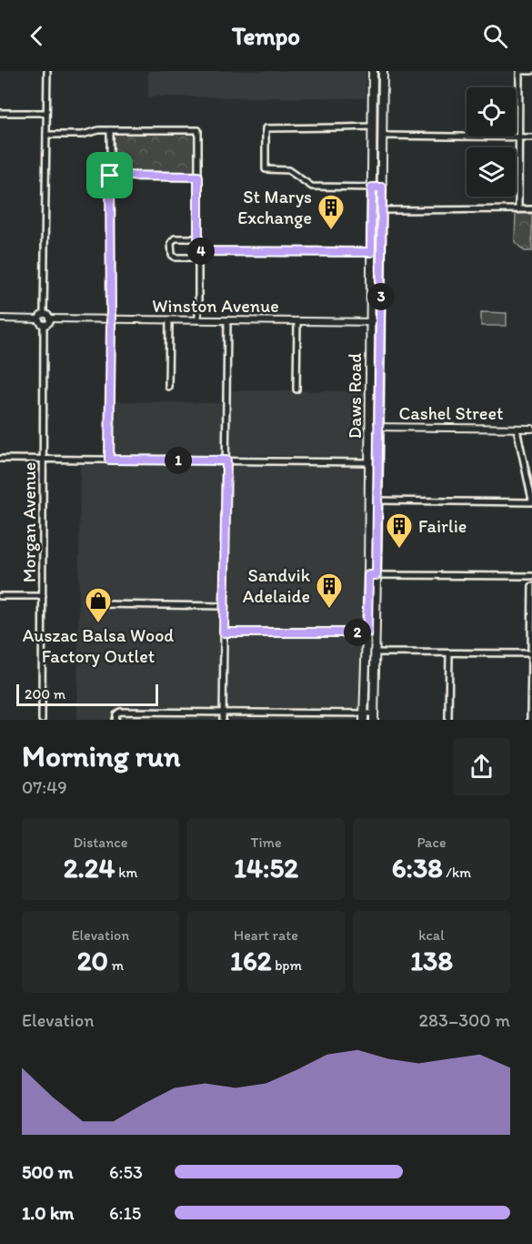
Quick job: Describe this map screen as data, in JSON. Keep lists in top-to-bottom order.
{
  "streets": {
    "main road": ["Daws Road"],
    "street": ["Winston Avenue", "Cashel Street", "Morgan Avenue"]
  },
  "crossings": [
    ["Winston Avenue", "Daws Road"],
    ["Winston Avenue", "Morgan Avenue"],
    ["Daws Road", "Cashel Street"]
  ],
  "places": {
    "building": ["St Marys Exchange", "Fairlie", "Sandvik Adelaide"],
    "shop": ["Auszac Balsa Wood Factory Outlet"]
  },
  "scale_bar": "200 m",
  "page": {
    "header": "Tempo",
    "pins": [
      "4",
      "3",
      "1",
      "2"
    ],
    "scale": "200 m",
    "heading": ["Morning run", "07:49"],
    "stats": [
      ["Distance", "2.24 km"],
      ["Time", "14:52"],
      ["Pace", "6:38 /km"],
      ["Elevation", "20 m"],
      ["Heart rate", "162 bpm"],
      ["kcal", "138"]
    ],
    "chart": ["Elevation", "283–300 m"],
    "list": [
      {
        "name": "500 m",
        "note": "6:53"
      },
      {
        "name": "1.0 km",
        "note": "6:15"
      }
    ]
  }
}
